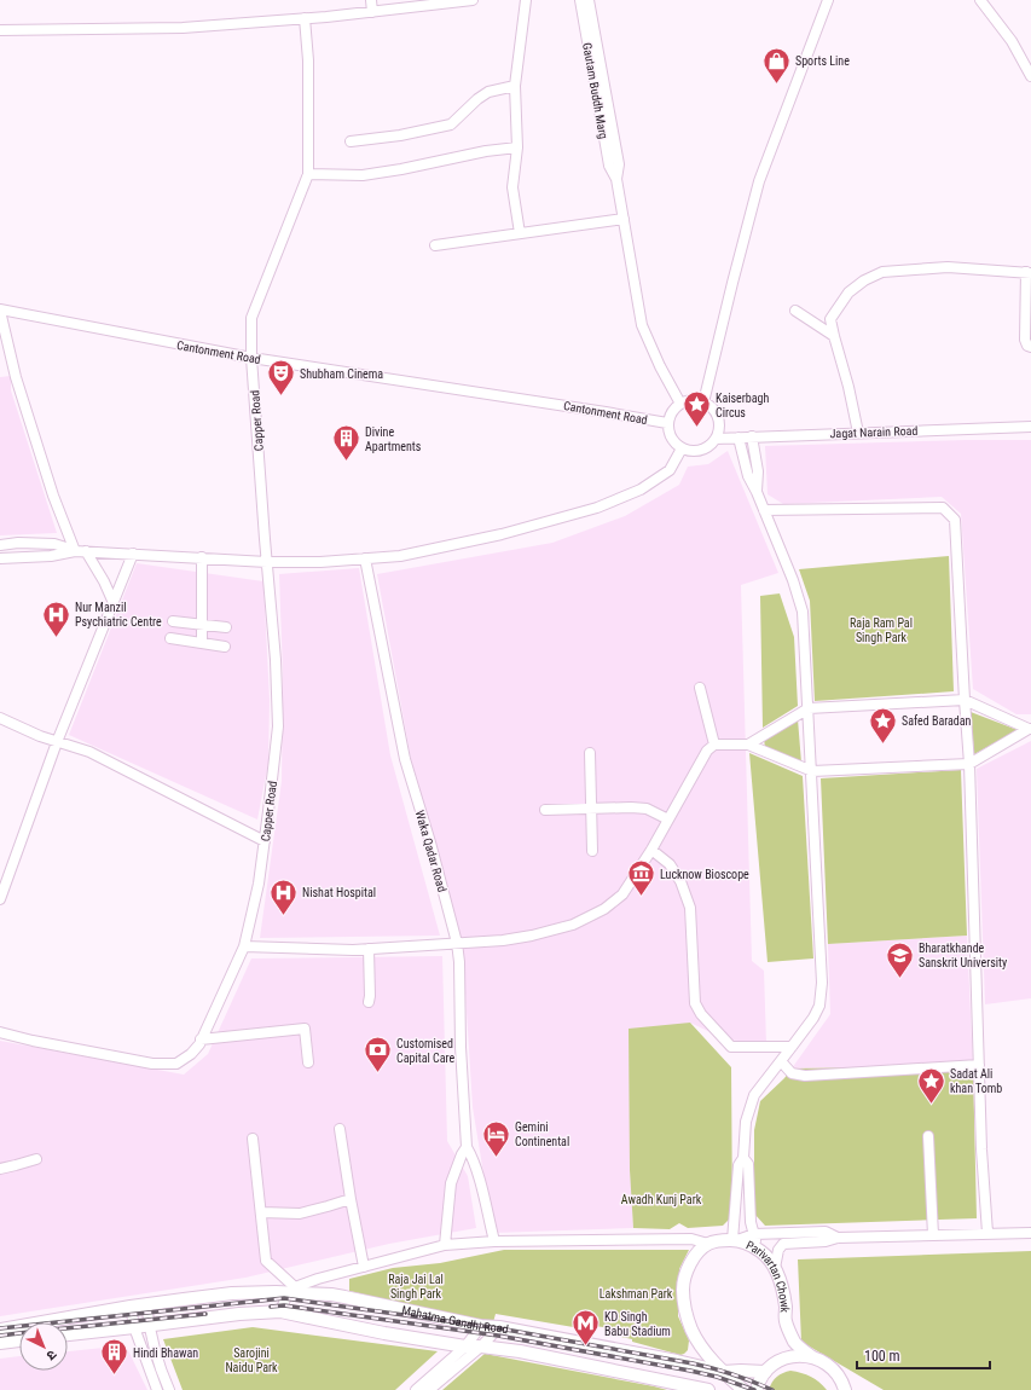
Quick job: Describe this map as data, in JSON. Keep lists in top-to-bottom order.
{
  "streets": {
    "main road": ["Parivartan Chowk", "Mahatma Gandhi Road"],
    "street": [
      "Gautam Buddh Marg",
      "Cantonment Road",
      "Capper Road",
      "Jagat Narain Road",
      "Waka Qadar Road"
    ]
  },
  "crossings": [
    ["Cantonment Road", "Capper Road"],
    ["Cantonment Road", "Jagat Narain Road"]
  ],
  "parks": [
    "Raja Ram Pal Singh Park",
    "Awadh Kunj Park",
    "Raja Jai Lal Singh Park",
    "Lakshman Park",
    "Sarojini Naidu Park"
  ],
  "places": {
    "shop": ["Sports Line"],
    "theatre": ["Shubham Cinema"],
    "place": ["Kaiserbagh Circus", "Safed Baradan", "Sadat Ali khan Tomb"],
    "building": ["Divine Apartments", "Hindi Bhawan"],
    "hospital": ["Nur Manzil Psychiatric Centre", "Nishat Hospital"],
    "museum": ["Lucknow Bioscope"],
    "school or university": ["Bharatkhande Sanskrit University"],
    "bank": ["Customised Capital Care"],
    "hotel": ["Gemini Continental"],
    "metro station": ["KD Singh Babu Stadium"]
  },
  "scale_bar": "100 m",
  "north": "bottom right"
}
